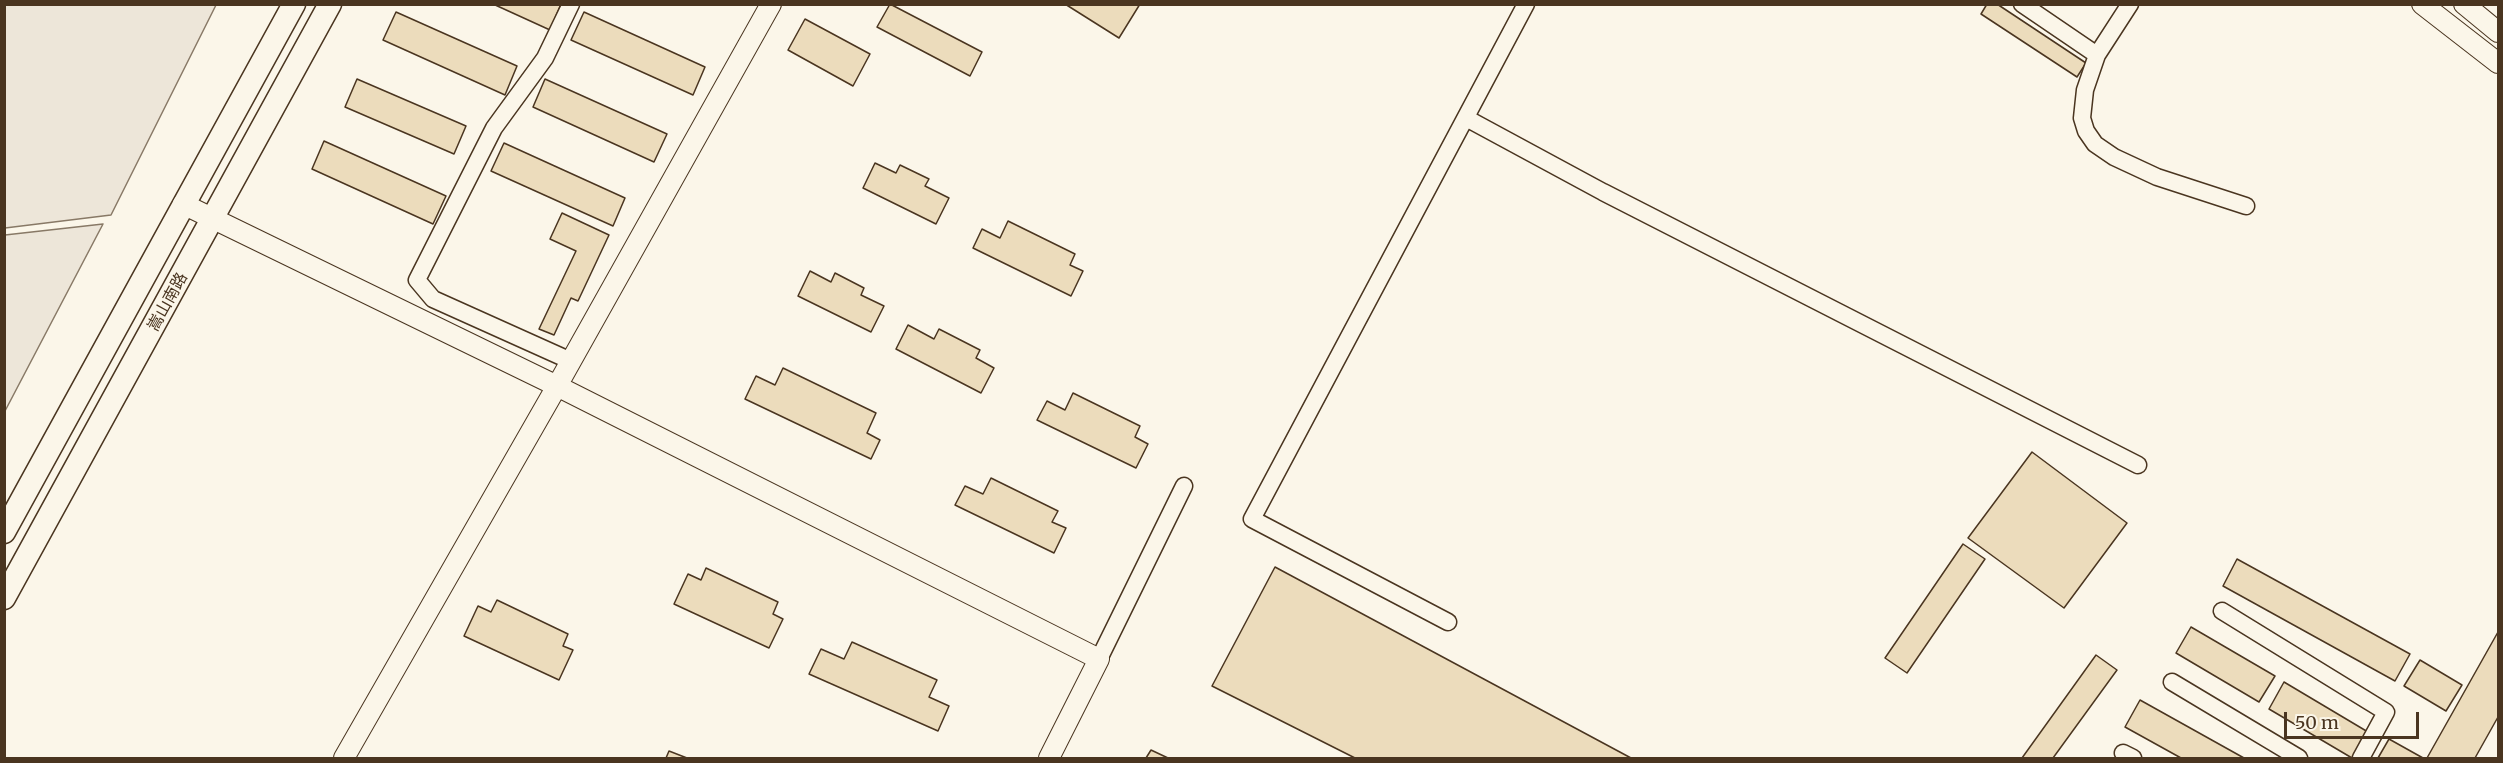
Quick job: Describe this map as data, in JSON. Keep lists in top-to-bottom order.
{
  "streets": {
    "main road": ["嵩山南路"]
  },
  "scale_bar": "50 m"
}
